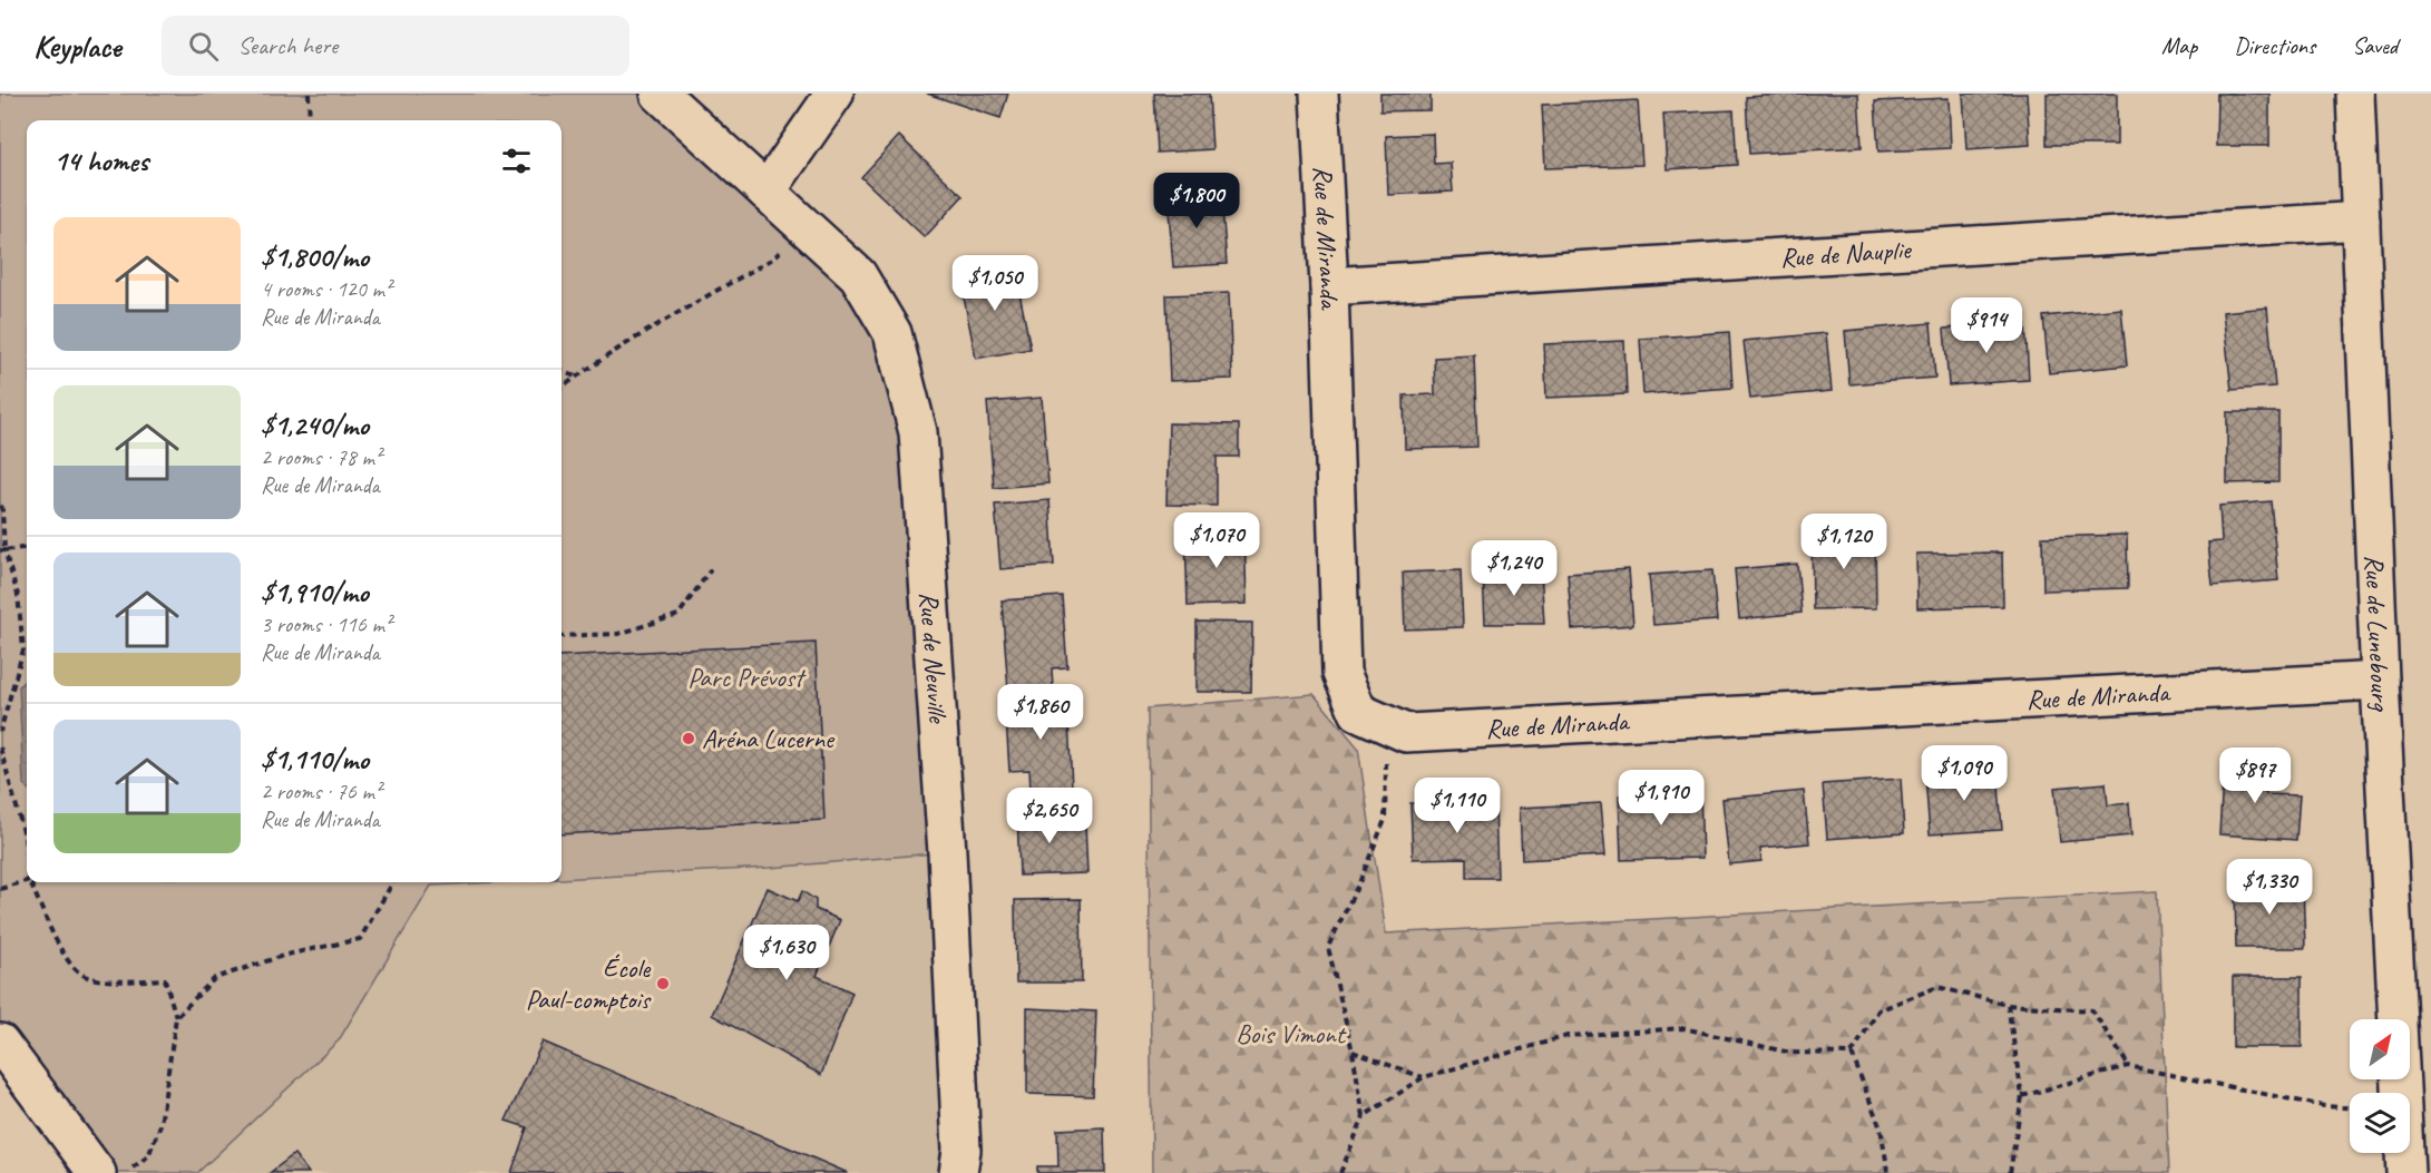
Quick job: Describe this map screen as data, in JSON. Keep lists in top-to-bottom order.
{
  "streets": {
    "street": [
      "Rue de Miranda",
      "Rue de Nauplie",
      "Rue de Lunebourg",
      "Rue de Neuville"
    ]
  },
  "crossings": [
    ["Rue de Miranda", "Rue de Nauplie"],
    ["Rue de Miranda", "Rue de Lunebourg"],
    ["Rue de Nauplie", "Rue de Lunebourg"]
  ],
  "parks": ["Parc Prévost", "Bois Vimont"],
  "places": ["Aréna Lucerne", "École Paul-comptois"],
  "north": "top right",
  "page": {
    "header": "Keyplace",
    "search": "Search here",
    "nav": ["Map", "Directions", "Saved"],
    "heading": "14 homes",
    "price": [
      "$1,800",
      "$1,050",
      "$914",
      "$1,070",
      "$1,120",
      "$1,240",
      "$1,860",
      "$1,090",
      "$897",
      "$1,910",
      "$1,110",
      "$2,650",
      "$1,330",
      "$1,630"
    ],
    "list": [
      {
        "name": "$1,800/mo",
        "note": "4 rooms · 120 m² · Rue de Miranda"
      },
      {
        "name": "$1,240/mo",
        "note": "2 rooms · 78 m² · Rue de Miranda"
      },
      {
        "name": "$1,910/mo",
        "note": "3 rooms · 116 m² · Rue de Miranda"
      },
      {
        "name": "$1,110/mo",
        "note": "2 rooms · 76 m² · Rue de Miranda"
      }
    ]
  }
}
